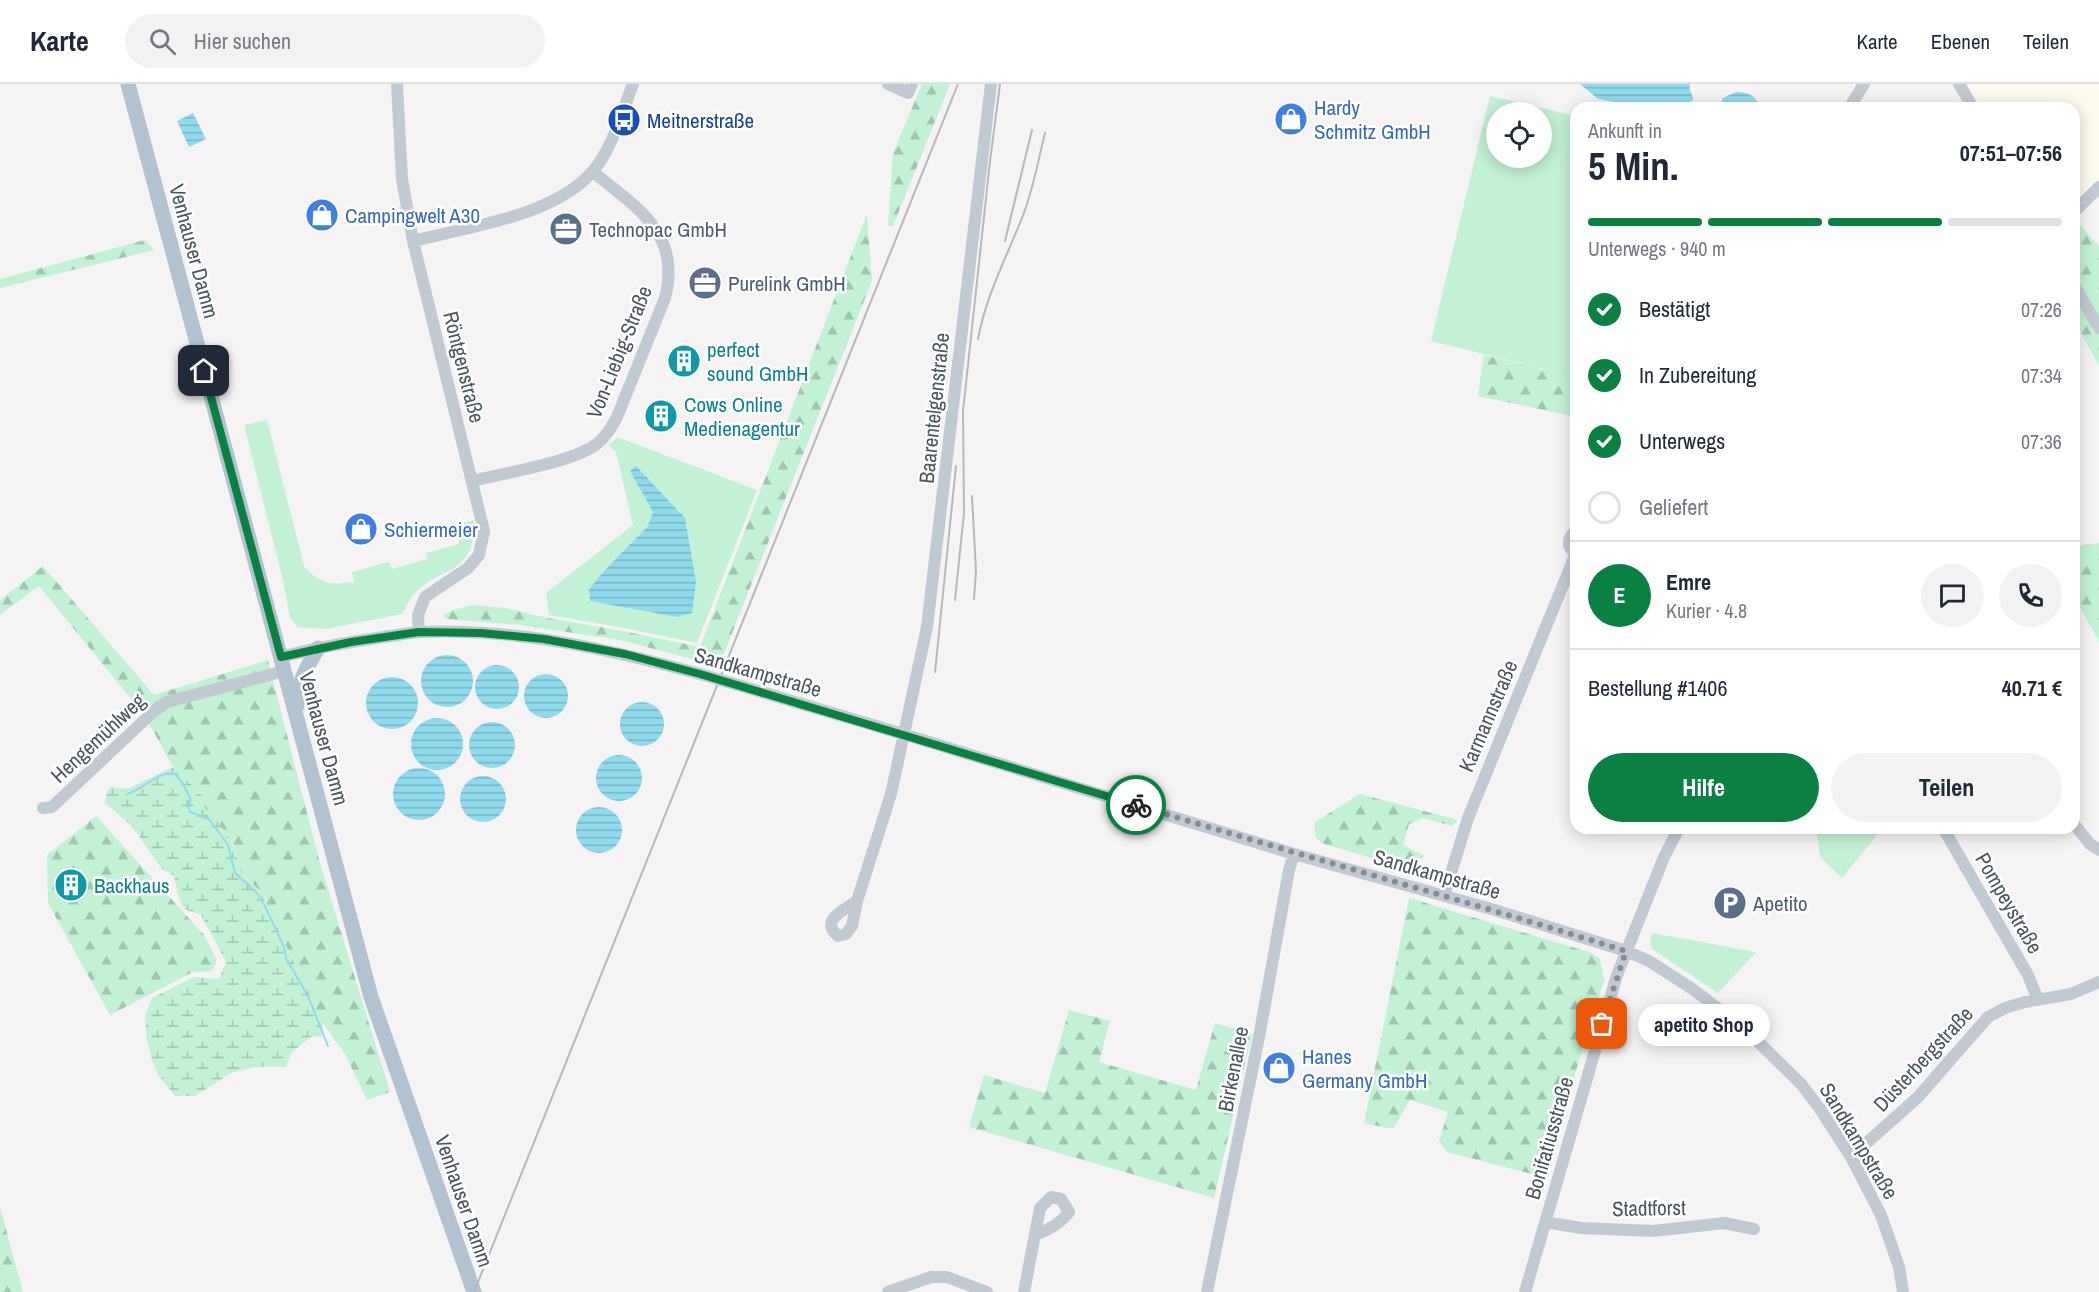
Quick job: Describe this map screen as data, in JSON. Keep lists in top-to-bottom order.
{
  "streets": {
    "main road": ["Venhauser Damm"],
    "street": [
      "Von-Liebig-Straße",
      "Röntgenstraße",
      "Baarentelgenstraße",
      "Sandkampstraße",
      "Karmannstraße",
      "Hengemühlweg",
      "Pompeystraße",
      "Düsterbergstraße",
      "Birkenallee",
      "Bonifatiusstraße",
      "Stadtforst"
    ]
  },
  "crossings": [
    ["Venhauser Damm", "Sandkampstraße"],
    ["Venhauser Damm", "Hengemühlweg"],
    ["Von-Liebig-Straße", "Röntgenstraße"],
    ["Röntgenstraße", "Sandkampstraße"],
    ["Baarentelgenstraße", "Sandkampstraße"],
    ["Sandkampstraße", "Karmannstraße"],
    ["Sandkampstraße", "Hengemühlweg"],
    ["Sandkampstraße", "Düsterbergstraße"],
    ["Sandkampstraße", "Birkenallee"],
    ["Sandkampstraße", "Bonifatiusstraße"],
    ["Pompeystraße", "Düsterbergstraße"],
    ["Bonifatiusstraße", "Stadtforst"]
  ],
  "places": {
    "shop": [
      "Hardy Schmitz GmbH",
      "Campingwelt A30",
      "Schiermeier",
      "Hanes Germany GmbH"
    ],
    "bus stop": ["Meitnerstraße"],
    "office": ["Technopac GmbH", "Purelink GmbH"],
    "building": ["perfect sound GmbH", "Cows Online Medienagentur", "Backhaus"],
    "parking": ["Apetito"],
    "other": ["apetito Shop"]
  },
  "page": {
    "header": "Karte",
    "search": "Hier suchen",
    "nav": ["Karte", "Ebenen", "Teilen"],
    "heading": ["5 Min.", "Ankunft in", "07:51–07:56"],
    "panel": [
      "Emre",
      "Kurier · 4.8",
      "Bestellung #1406",
      "40.71 €"
    ],
    "bar": "Unterwegs · 940 m",
    "list": [
      ["Bestätigt", "07:26"],
      ["In Zubereitung", "07:34"],
      ["Unterwegs", "07:36"],
      "Geliefert"
    ],
    "round": "E",
    "buttons": ["Hilfe", "Teilen"],
    "bubble": "apetito Shop"
  }
}
